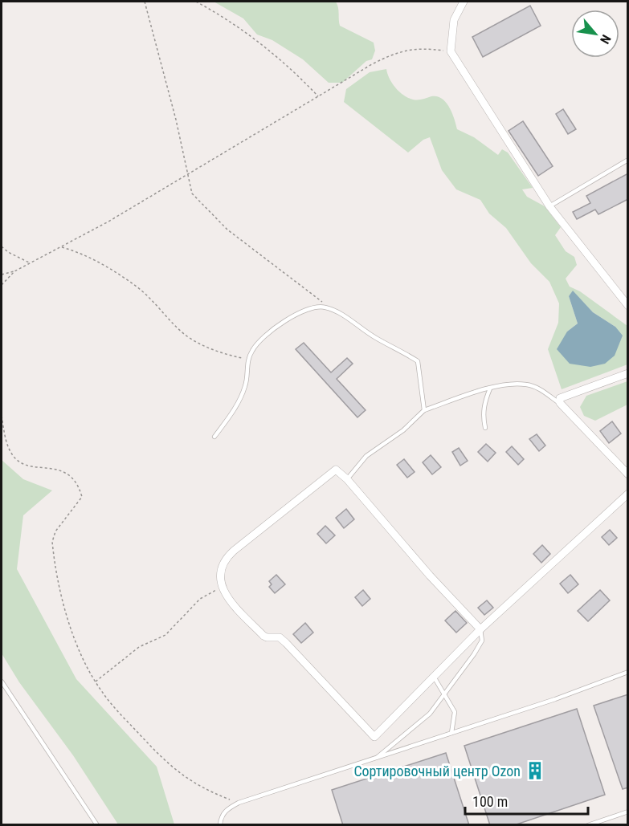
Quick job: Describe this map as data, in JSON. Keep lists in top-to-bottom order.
{
  "places": {
    "building": ["Сортировочный центр Ozon"]
  },
  "scale_bar": "100 m",
  "north": "bottom right"
}
